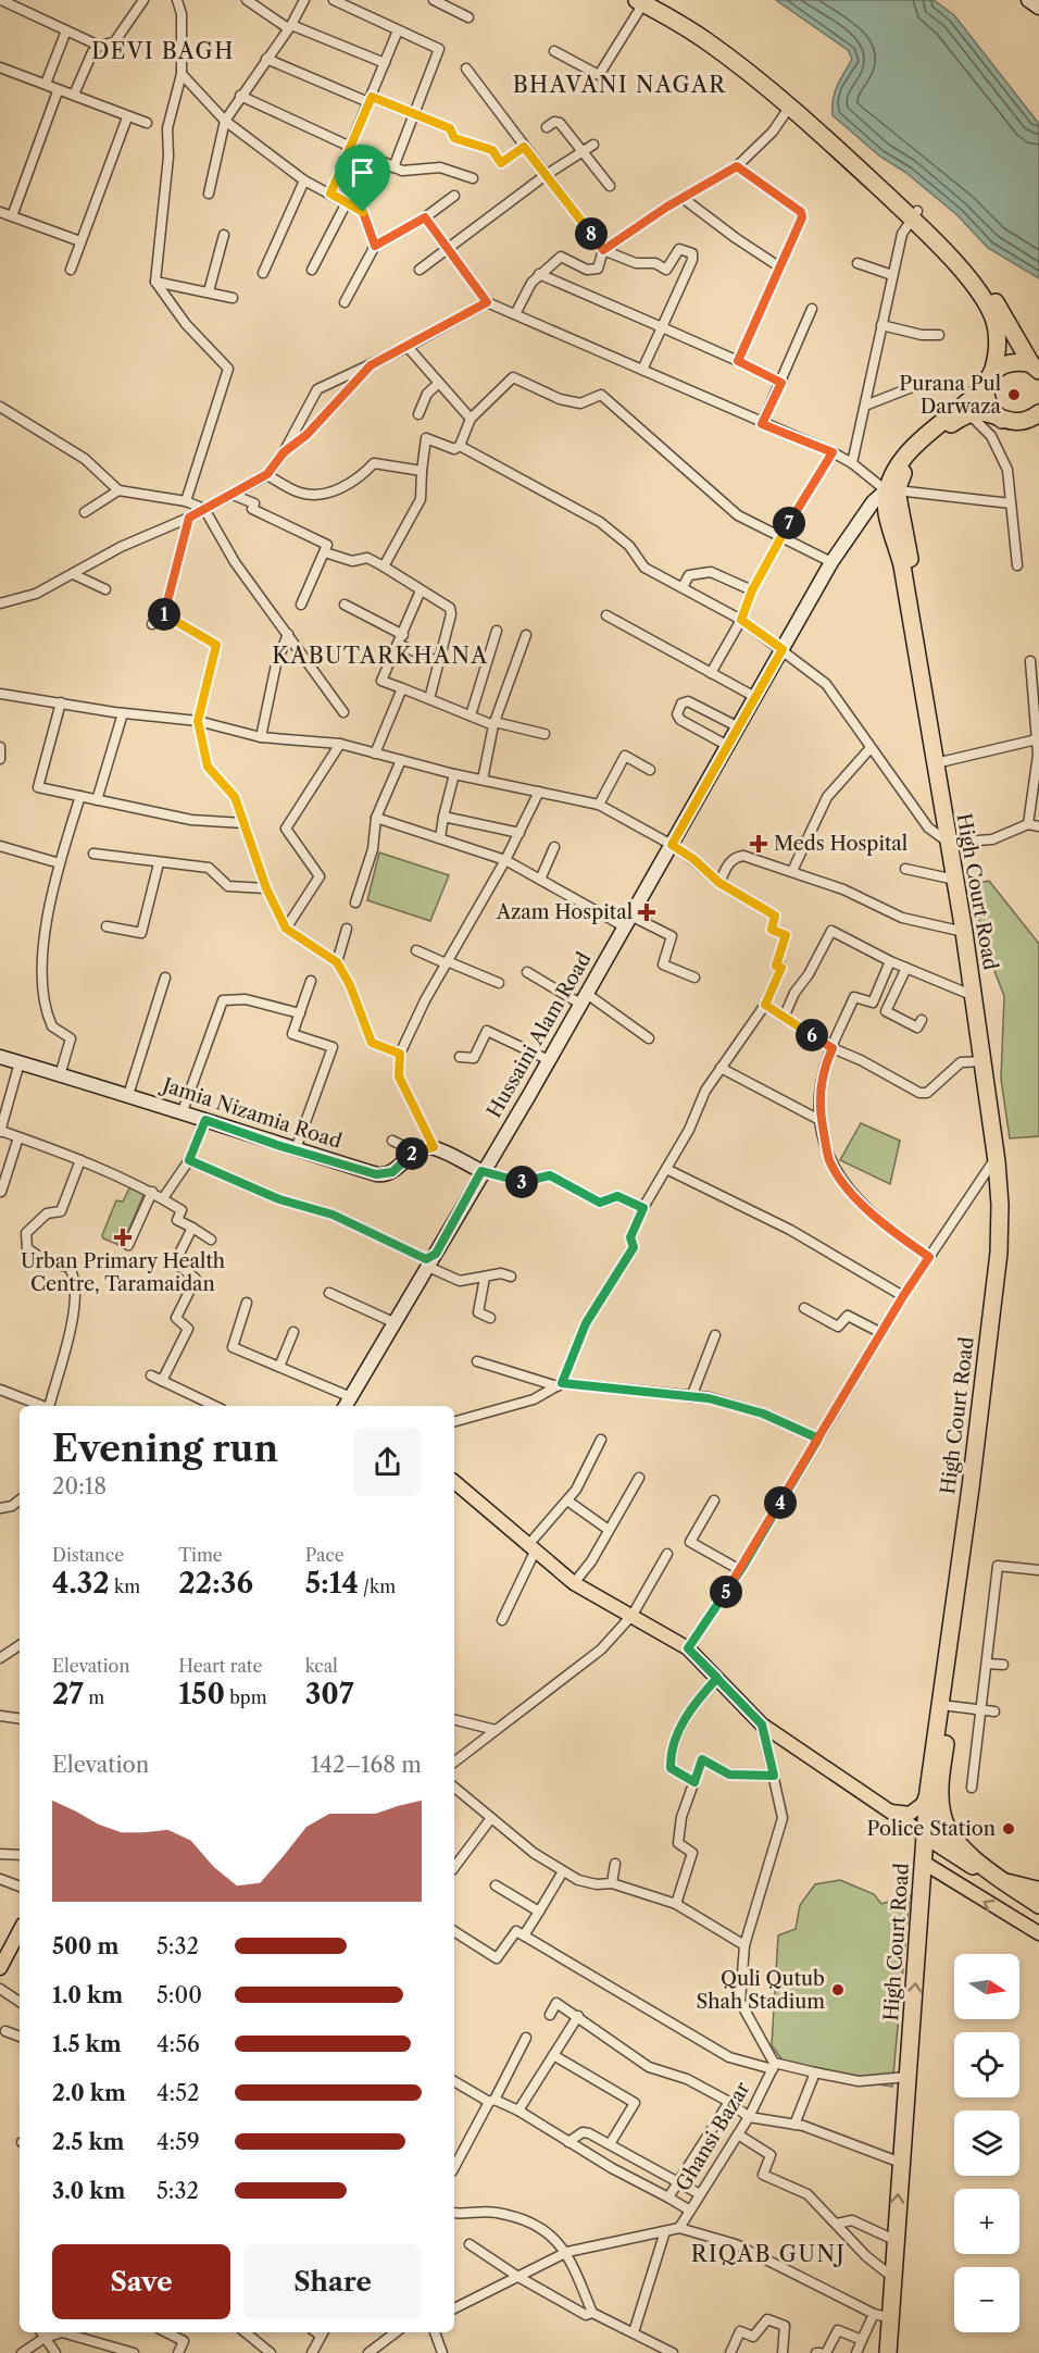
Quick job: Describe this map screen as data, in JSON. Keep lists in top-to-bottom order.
{
  "streets": {
    "highway": ["High Court Road"],
    "main road": ["Hussaini Alam Road", "Jamia Nizamia Road"],
    "street": ["Ghansi Bazar"]
  },
  "crossings": [
    ["High Court Road", "Hussaini Alam Road"]
  ],
  "districts": [
    "DEVI BAGH",
    "BHAVANI NAGAR",
    "KABUTARKHANA",
    "RIQAB GUNJ"
  ],
  "places": {
    "other": ["Purana Pul Darwaza", "Police Station", "Quli Qutub Shah Stadium"],
    "health": ["Meds Hospital", "Azam Hospital", "Urban Primary Health Centre, Taramaidan"]
  },
  "north": "right",
  "page": {
    "pins": [
      "8",
      "7",
      "1",
      "6",
      "2",
      "3",
      "4",
      "5"
    ],
    "heading": ["Evening run", "20:18"],
    "stats": [
      ["Distance", "4.32 km"],
      ["Time", "22:36"],
      ["Pace", "5:14 /km"],
      ["Elevation", "27 m"],
      ["Heart rate", "150 bpm"],
      ["kcal", "307"]
    ],
    "chart": ["Elevation", "142–168 m"],
    "list": [
      {
        "name": "500 m",
        "note": "5:32"
      },
      {
        "name": "1.0 km",
        "note": "5:00"
      },
      {
        "name": "1.5 km",
        "note": "4:56"
      },
      {
        "name": "2.0 km",
        "note": "4:52"
      },
      {
        "name": "2.5 km",
        "note": "4:59"
      },
      {
        "name": "3.0 km",
        "note": "5:32"
      }
    ],
    "map_buttons": ["+", "−"],
    "buttons": ["Save", "Share"]
  }
}
